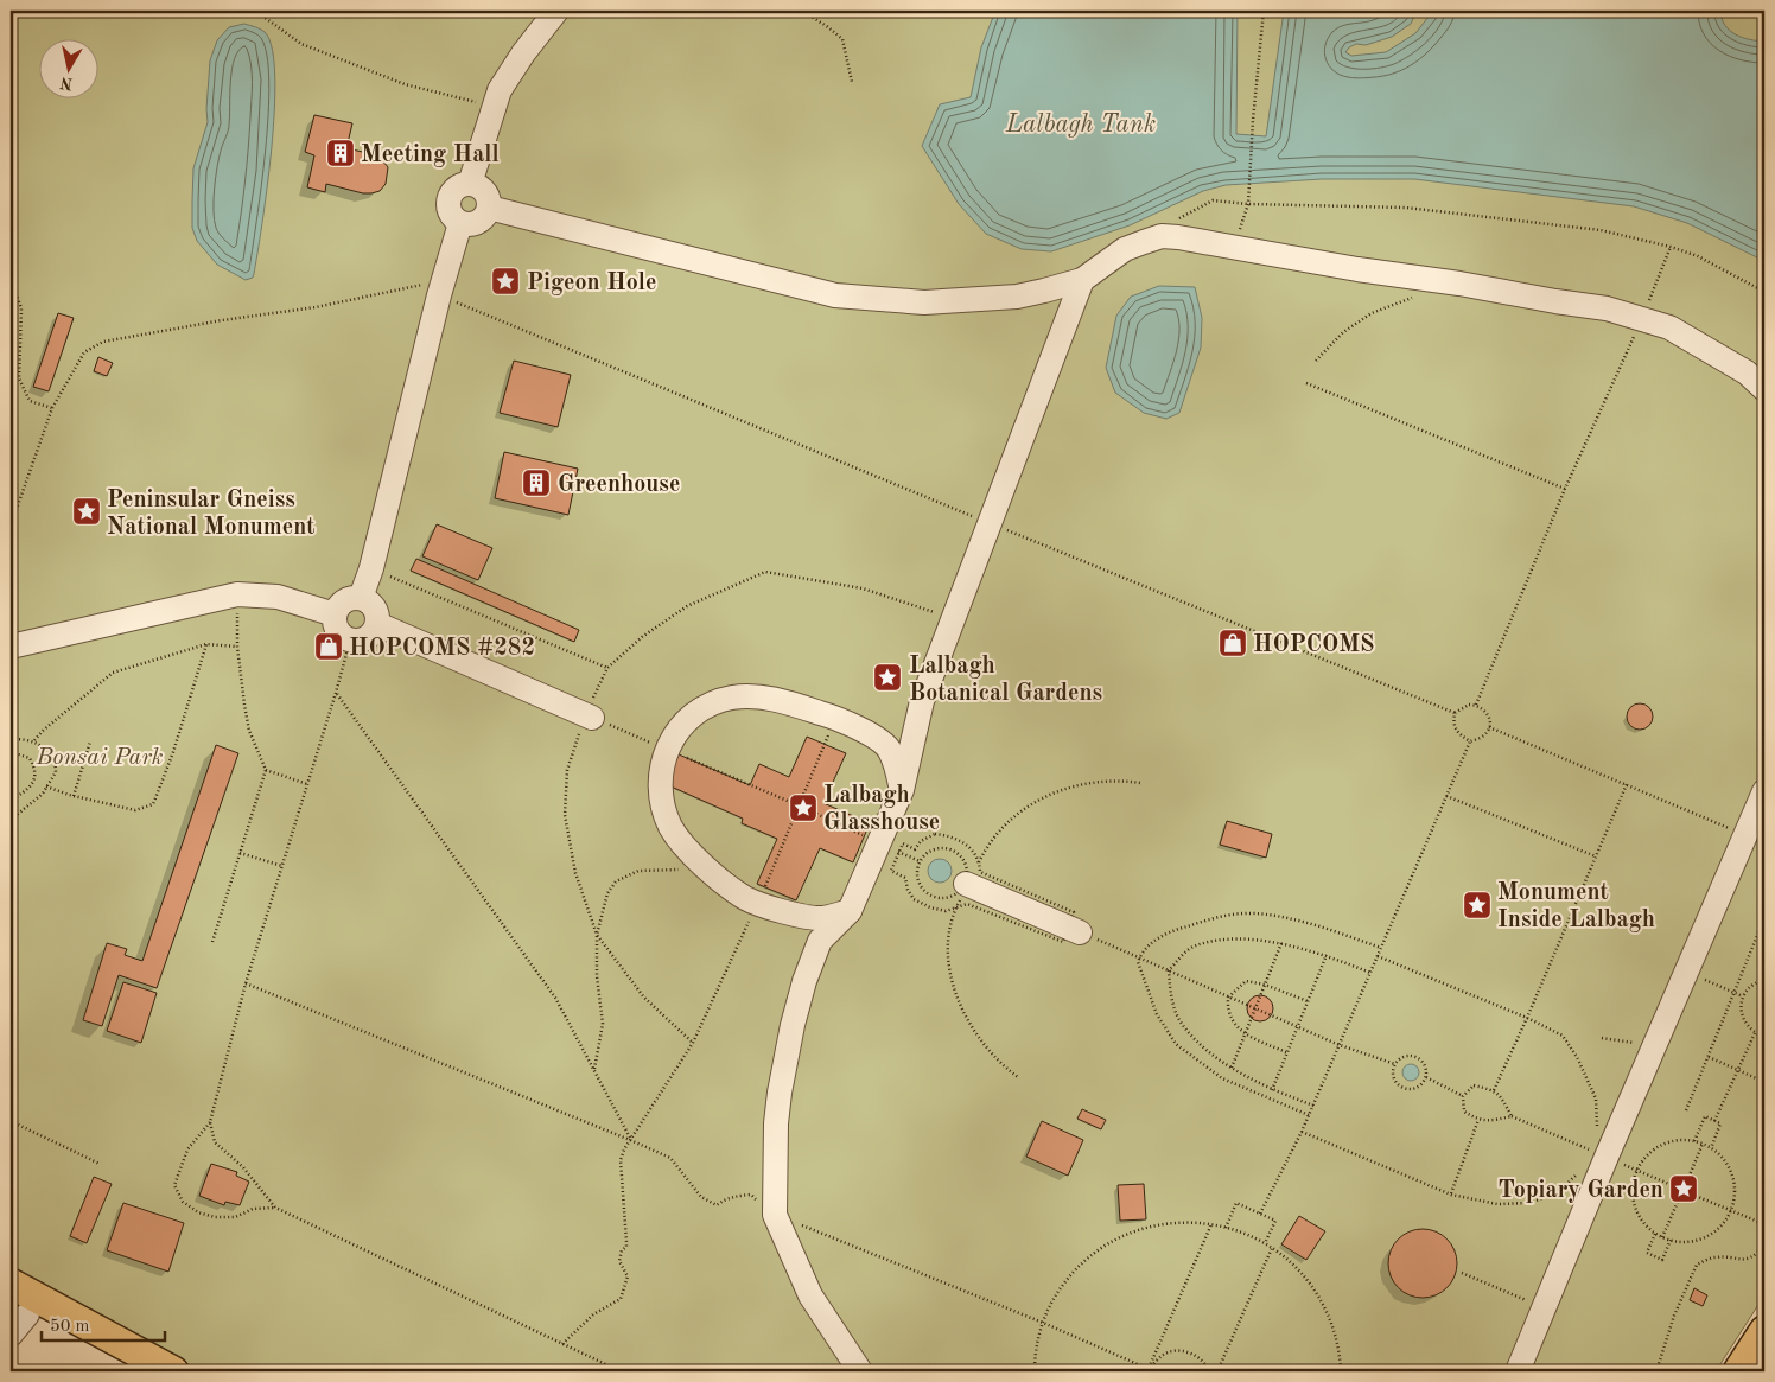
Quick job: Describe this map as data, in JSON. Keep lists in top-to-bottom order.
{
  "water": ["Lalbagh Tank"],
  "parks": ["Bonsai Park"],
  "places": {
    "building": ["Meeting Hall", "Greenhouse"],
    "place": [
      "Pigeon Hole",
      "Peninsular Gneiss National Monument",
      "Lalbagh Botanical Gardens",
      "Lalbagh Glasshouse",
      "Monument Inside Lalbagh",
      "Topiary Garden"
    ],
    "shop": ["HOPCOMS", "HOPCOMS #282"]
  },
  "scale_bar": "50 m",
  "north": "bottom"
}
